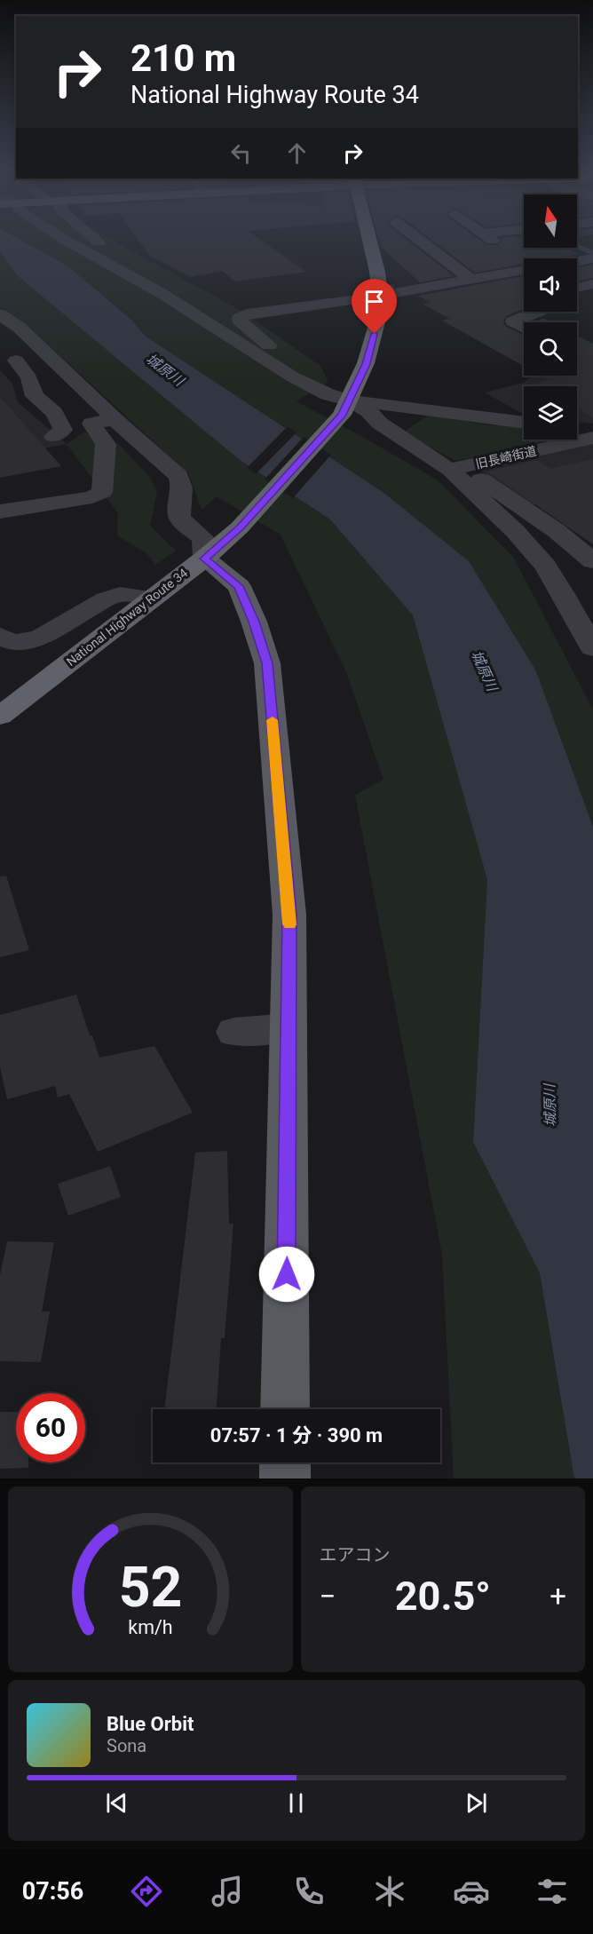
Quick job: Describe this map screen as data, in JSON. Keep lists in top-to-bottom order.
{
  "streets": {
    "highway": ["National Highway Route 34"],
    "street": ["旧長崎街道"]
  },
  "water": ["城原川"],
  "north": "top",
  "page": {
    "turn": ["210 m", "National Highway Route 34"],
    "limit": "60",
    "trip": "07:57 · 1 分 · 390 m",
    "tile": "エアコン",
    "heat": ["−", "20.5°", "+"],
    "song": ["Blue Orbit", "Sona"],
    "tabs": "07:56",
    "gauge": ["52", "km/h"]
  }
}
